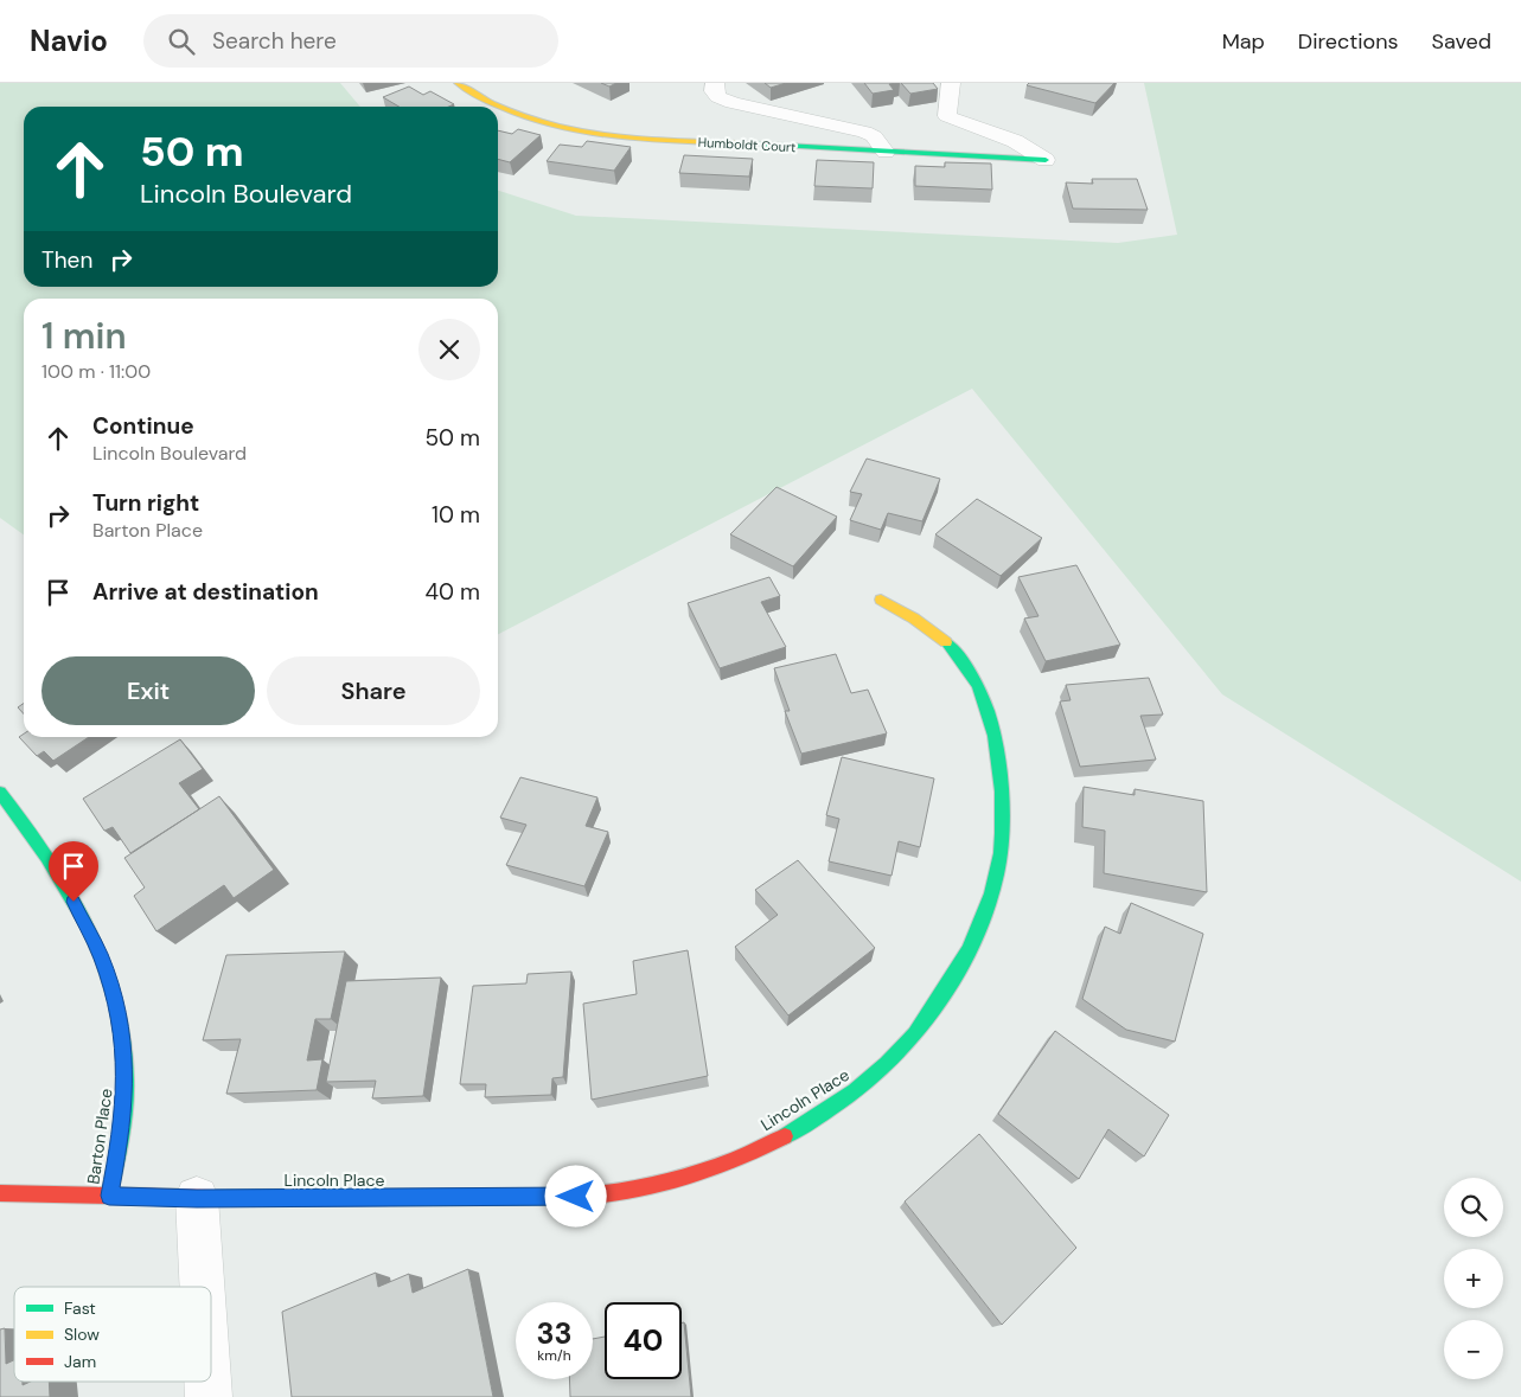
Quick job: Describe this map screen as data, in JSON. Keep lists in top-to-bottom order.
{
  "streets": {
    "street": ["Humboldt Court", "Lincoln Place", "Barton Place"]
  },
  "crossings": [
    ["Lincoln Place", "Barton Place"]
  ],
  "legend": ["Fast", "Slow", "Jam"],
  "page": {
    "header": "Navio",
    "search": "Search here",
    "nav": ["Map", "Directions", "Saved"],
    "turn": ["50 m", "Lincoln Boulevard"],
    "then": "Then",
    "heading": ["1 min", "100 m · 11:00"],
    "list": [
      {
        "name": "Continue",
        "note": "Lincoln Boulevard",
        "value": "50 m"
      },
      {
        "name": "Turn right",
        "note": "Barton Place",
        "value": "10 m"
      },
      {
        "name": "Arrive at destination",
        "value": "40 m"
      }
    ],
    "buttons": ["Exit", "Share"],
    "map_buttons": ["+", "−"],
    "speed": "33 km/h",
    "limit": "40"
  }
}
